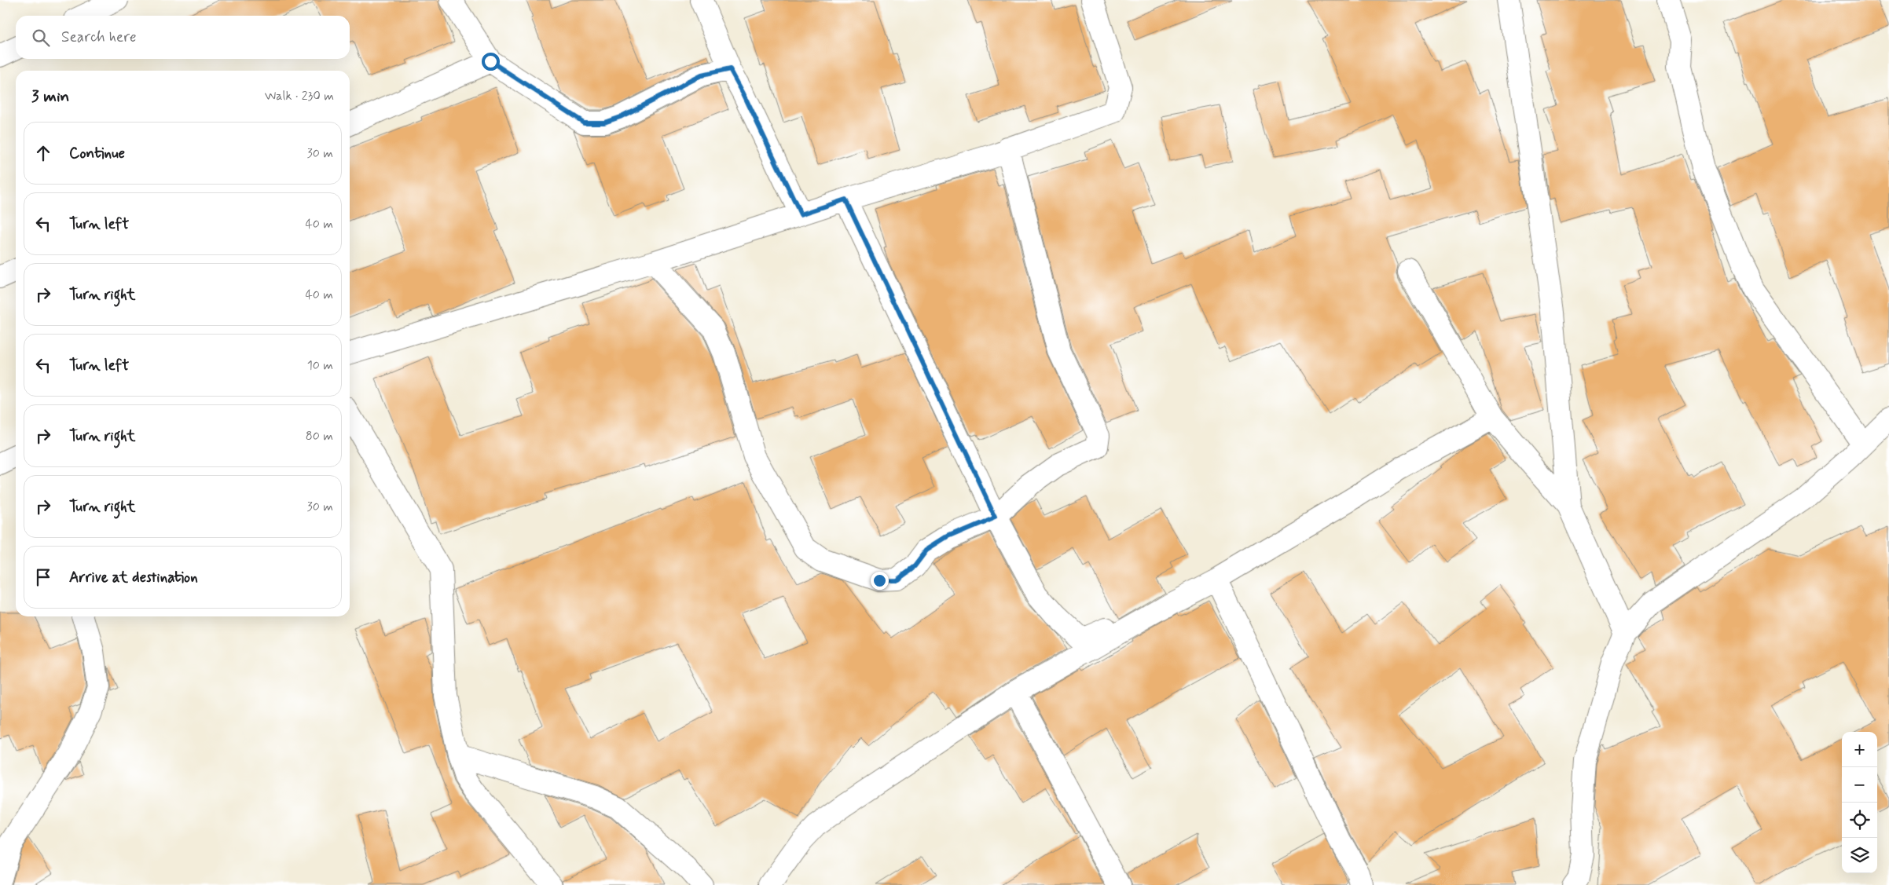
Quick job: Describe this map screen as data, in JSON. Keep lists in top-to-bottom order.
{
  "page": {
    "search": "Search here",
    "heading": ["3 min", "Walk · 230 m"],
    "list": [
      ["Continue", "30 m"],
      ["Turn left", "40 m"],
      ["Turn right", "40 m"],
      ["Turn left", "10 m"],
      ["Turn right", "80 m"],
      ["Turn right", "30 m"],
      "Arrive at destination"
    ],
    "map_buttons": ["+", "−"]
  }
}
